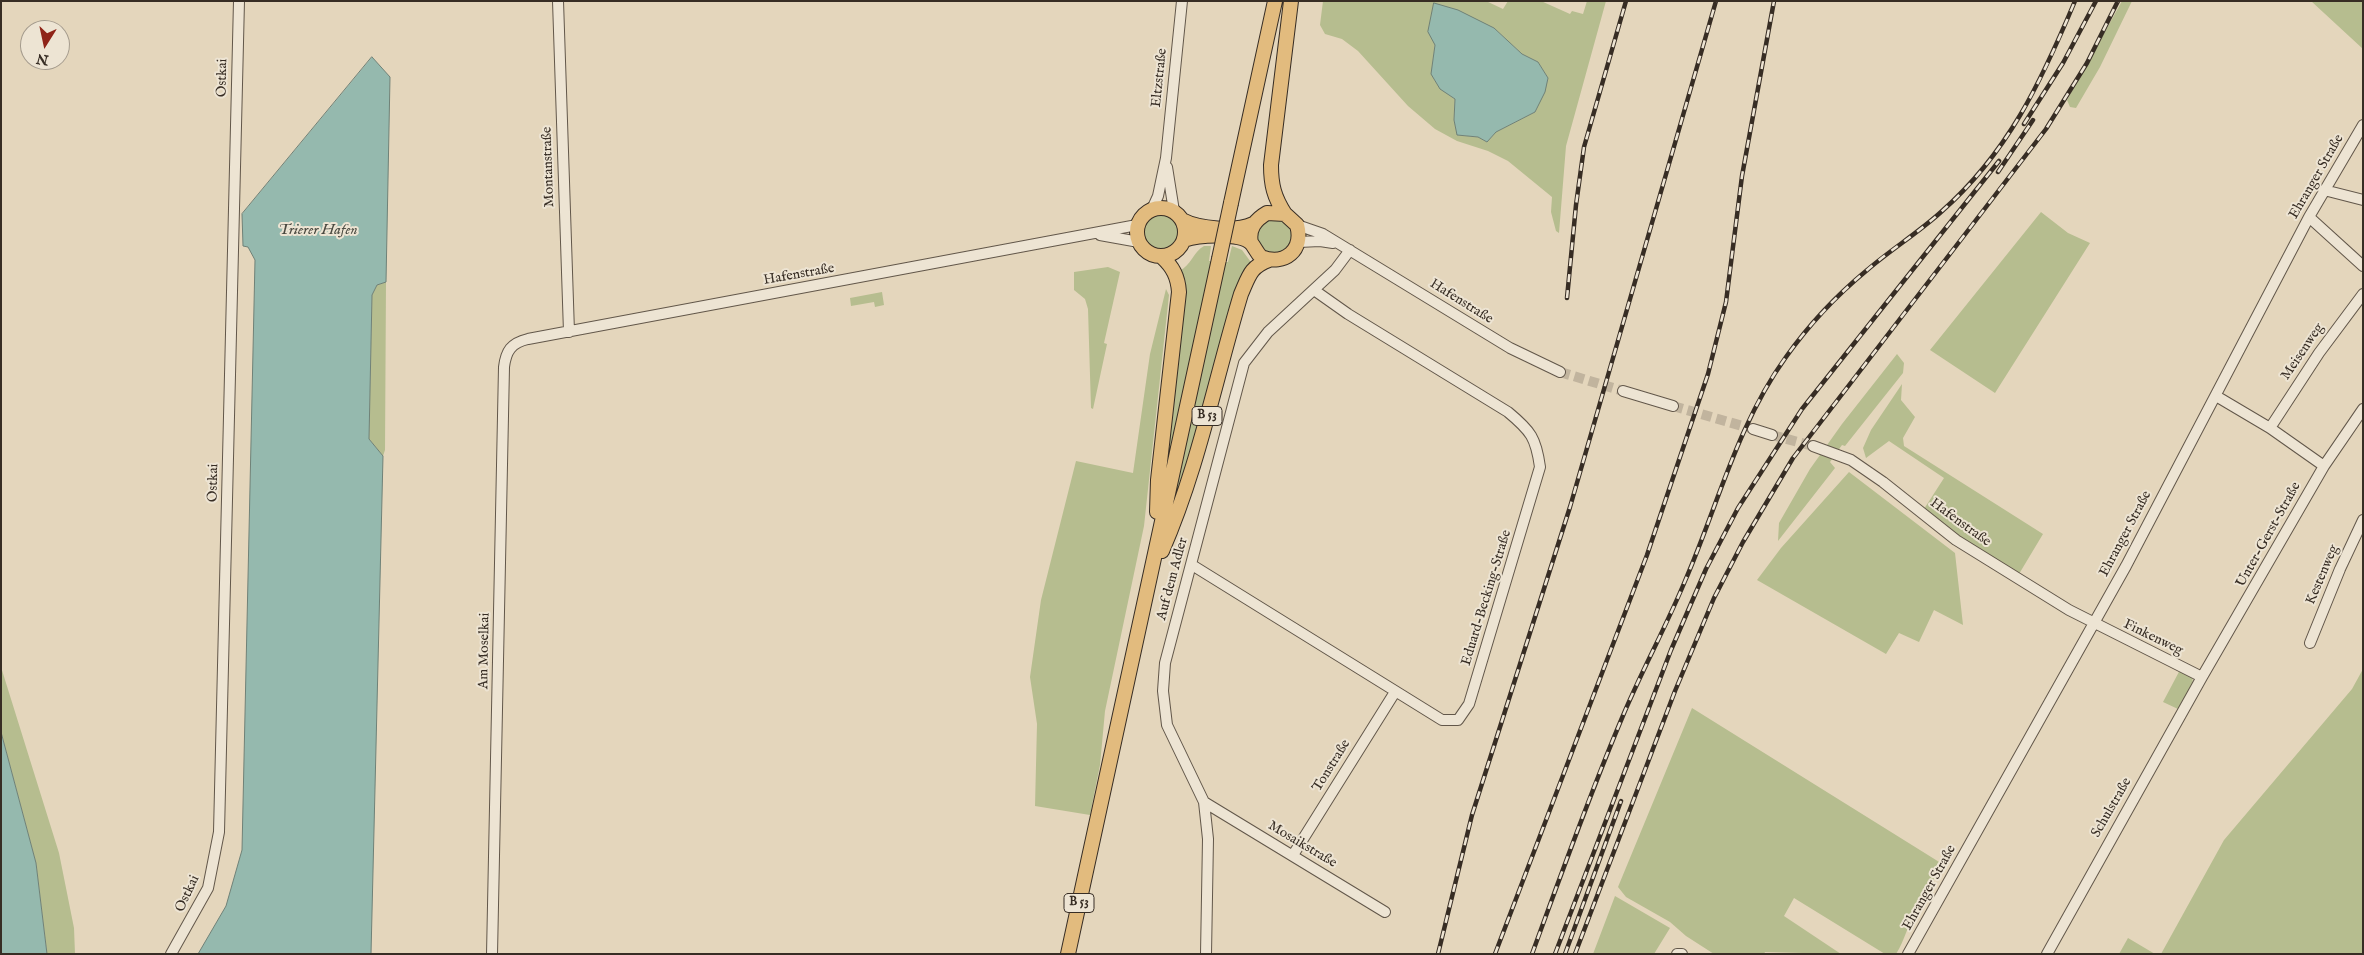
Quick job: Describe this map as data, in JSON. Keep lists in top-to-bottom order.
{
  "streets": {
    "main road": ["B 53"],
    "street": [
      "Ostkai",
      "Eltzstraße",
      "Montanstraße",
      "Ehranger Straße",
      "Hafenstraße",
      "Meisenweg",
      "Unter-Gerst-Straße",
      "Kestenweg",
      "Auf dem Adler",
      "Eduard-Becking-Straße",
      "Finkenweg",
      "Am Moselkai",
      "Tonstraße",
      "Schulstraße",
      "Mosaikstraße"
    ]
  },
  "crossings": [
    ["Eltzstraße", "Hafenstraße"],
    ["Eltzstraße", "B 53"],
    ["Montanstraße", "Hafenstraße"],
    ["Ehranger Straße", "Hafenstraße"],
    ["Ehranger Straße", "Finkenweg"],
    ["Hafenstraße", "B 53"],
    ["Hafenstraße", "Auf dem Adler"],
    ["Hafenstraße", "Finkenweg"],
    ["Hafenstraße", "Am Moselkai"],
    ["Unter-Gerst-Straße", "Finkenweg"],
    ["Unter-Gerst-Straße", "Schulstraße"],
    ["Auf dem Adler", "Eduard-Becking-Straße"],
    ["Auf dem Adler", "Mosaikstraße"],
    ["Eduard-Becking-Straße", "Tonstraße"],
    ["Finkenweg", "Schulstraße"],
    ["Tonstraße", "Mosaikstraße"]
  ],
  "water": ["Trierer Hafen"],
  "north": "bottom"
}
